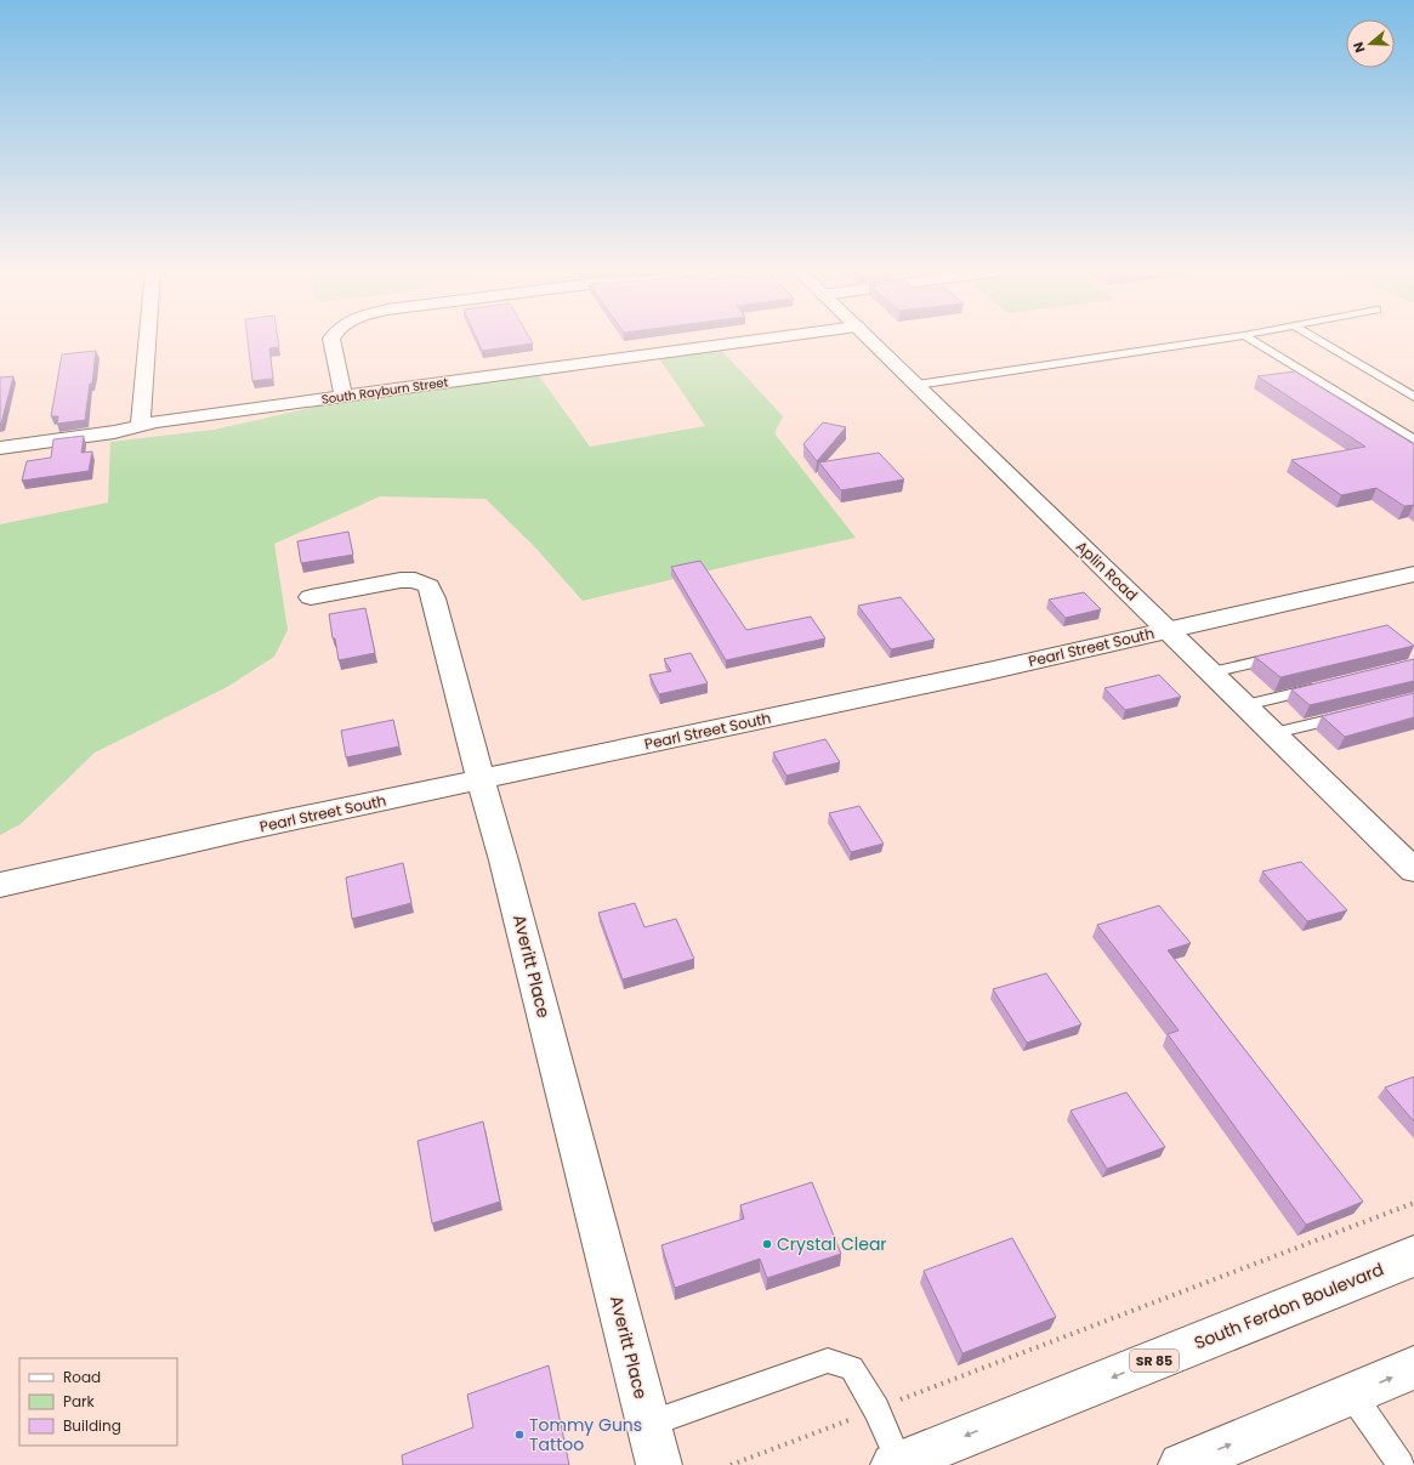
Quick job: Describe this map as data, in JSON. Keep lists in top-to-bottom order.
{
  "streets": {
    "street": [
      "South Rayburn Street",
      "Aplin Road",
      "Pearl Street South",
      "Averitt Place",
      "South Ferdon Boulevard",
      "SR 85"
    ]
  },
  "crossings": [
    ["Aplin Road", "Pearl Street South"],
    ["Pearl Street South", "Averitt Place"]
  ],
  "places": ["Crystal Clear", "Tommy Guns Tattoo"],
  "legend": ["Road", "Park", "Building"],
  "north": "left"
}
